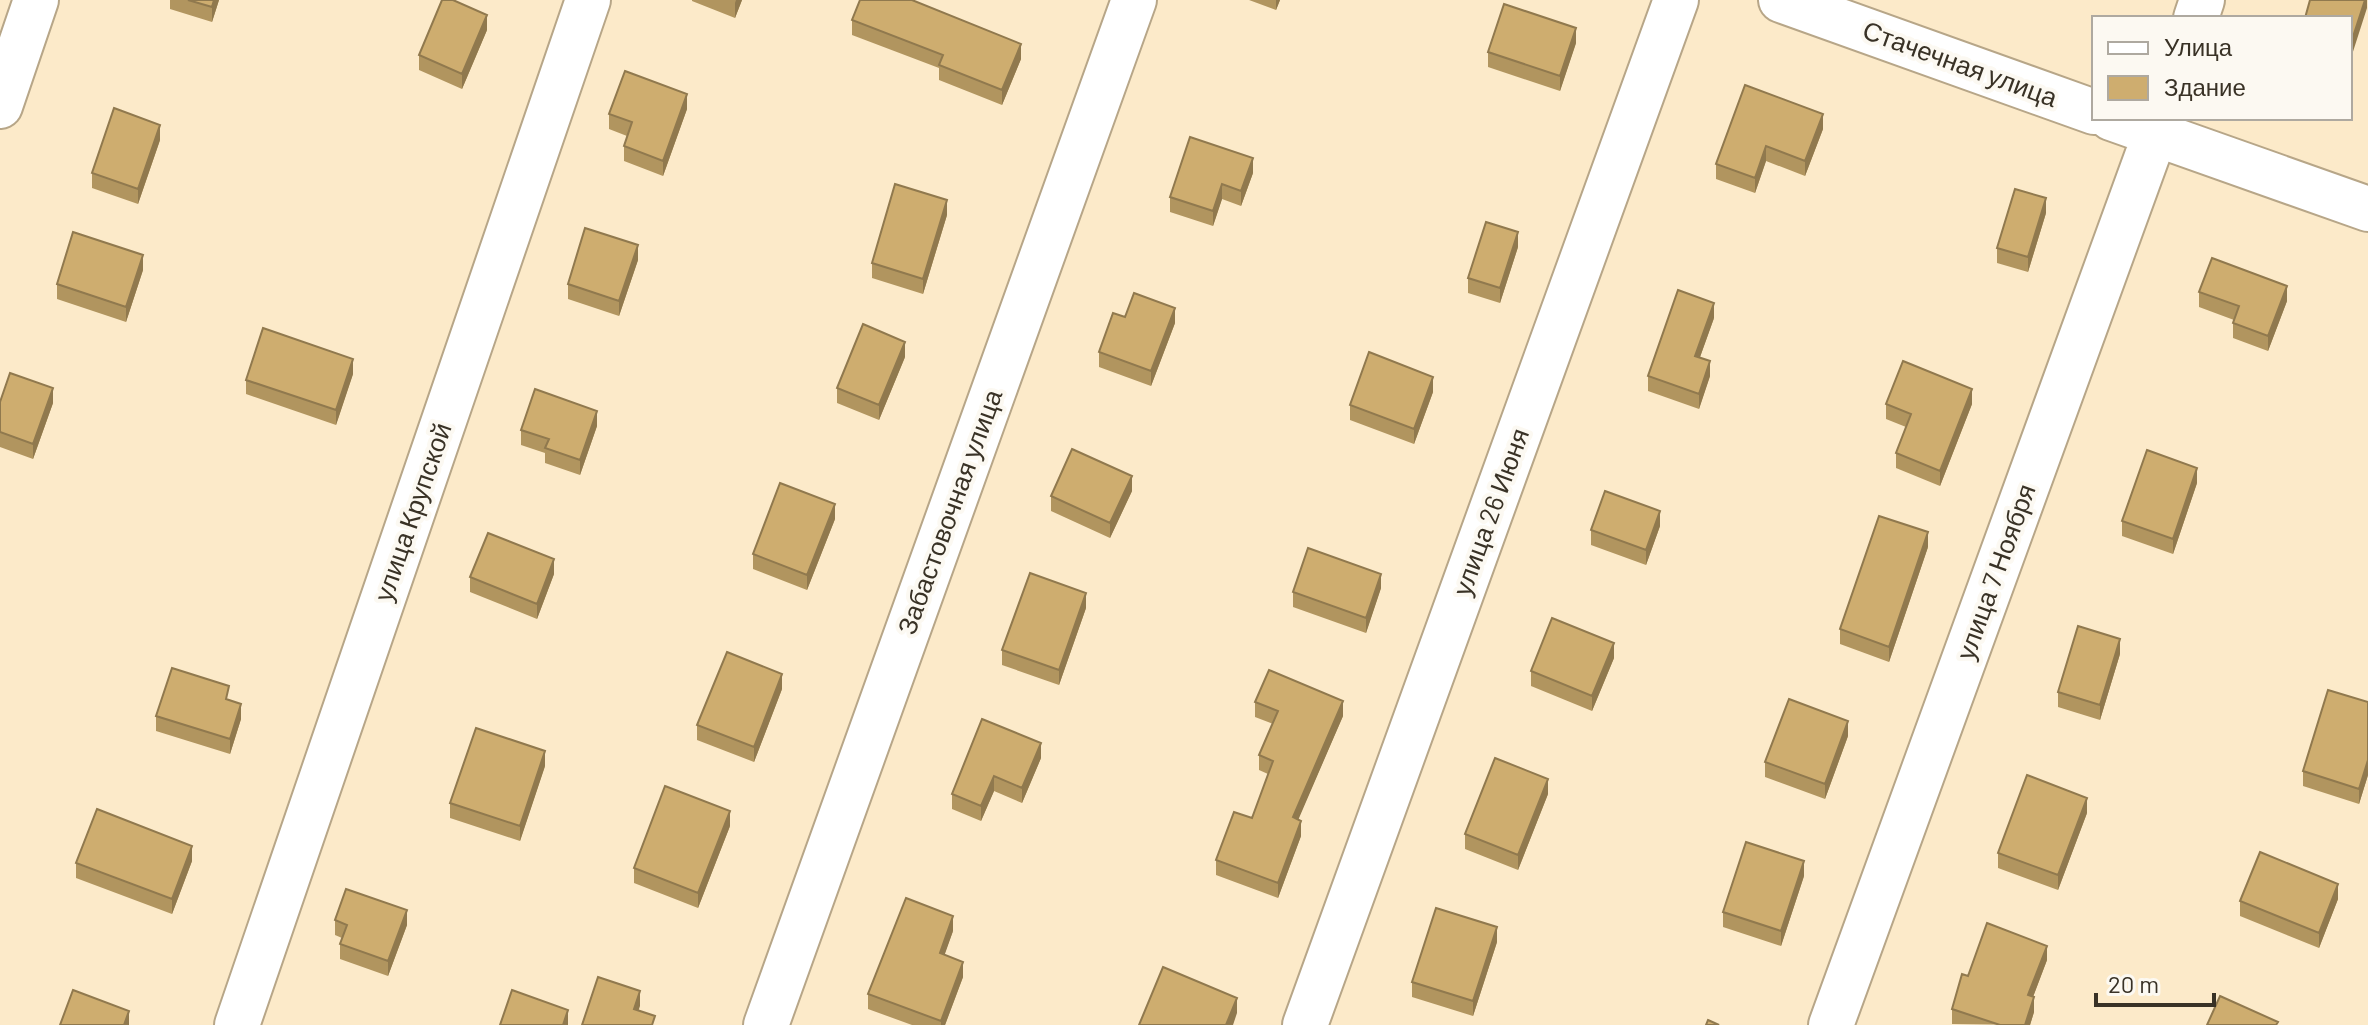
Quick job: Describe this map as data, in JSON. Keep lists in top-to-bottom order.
{
  "streets": {
    "street": [
      "Стачечная улица",
      "улица Крупской",
      "Забастовочная улица",
      "улица 26 Июня",
      "улица 7 Ноября"
    ]
  },
  "legend": ["Улица", "Здание"],
  "scale_bar": "20 m"
}
